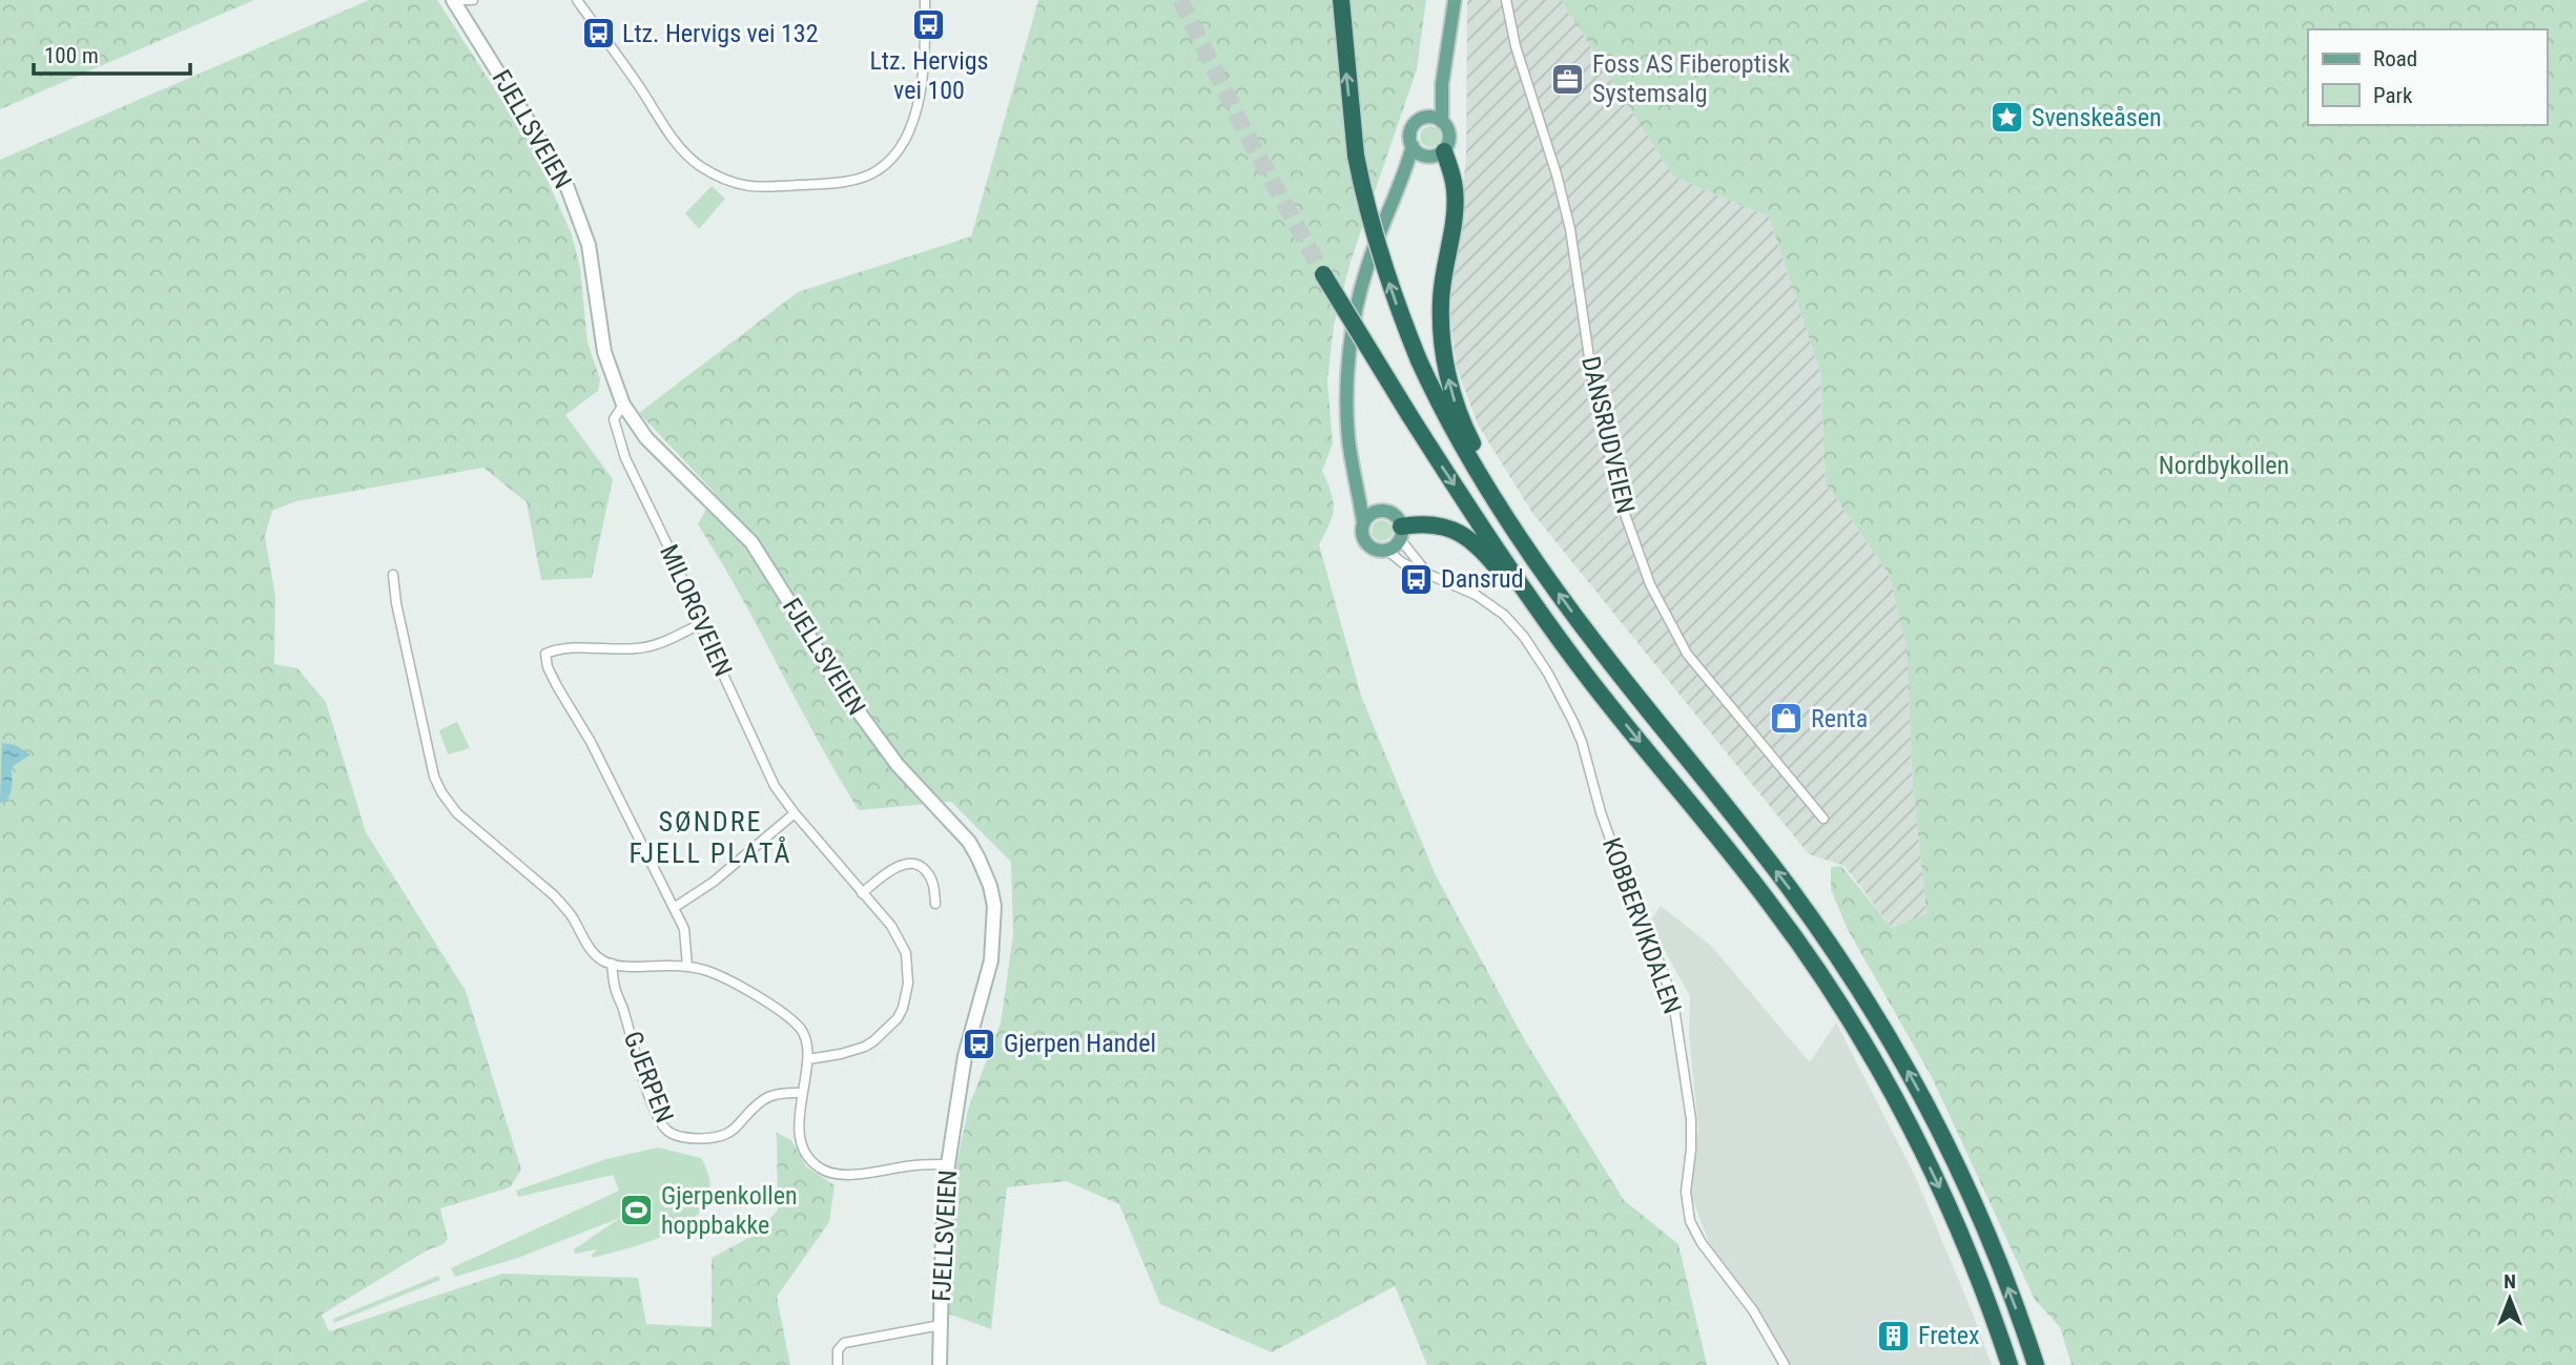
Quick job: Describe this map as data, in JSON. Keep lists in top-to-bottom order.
{
  "streets": {
    "main road": ["FJELLSVEIEN"],
    "street": [
      "DANSRUDVEIEN",
      "MILORGVEIEN",
      "KOBBERVIKDALEN",
      "GJERPEN"
    ]
  },
  "crossings": [
    ["FJELLSVEIEN", "MILORGVEIEN"]
  ],
  "districts": ["SØNDRE FJELL PLATÅ"],
  "parks": ["Nordbykollen"],
  "places": {
    "bus stop": [
      "Ltz. Hervigs vei 100",
      "Ltz. Hervigs vei 132",
      "Dansrud",
      "Gjerpen Handel"
    ],
    "office": ["Foss AS Fiberoptisk Systemsalg"],
    "place": ["Svenskeåsen"],
    "shop": ["Renta"],
    "sports": ["Gjerpenkollen hoppbakke"],
    "building": ["Fretex"]
  },
  "legend": ["Road", "Park"],
  "scale_bar": "100 m",
  "north": "top"
}
